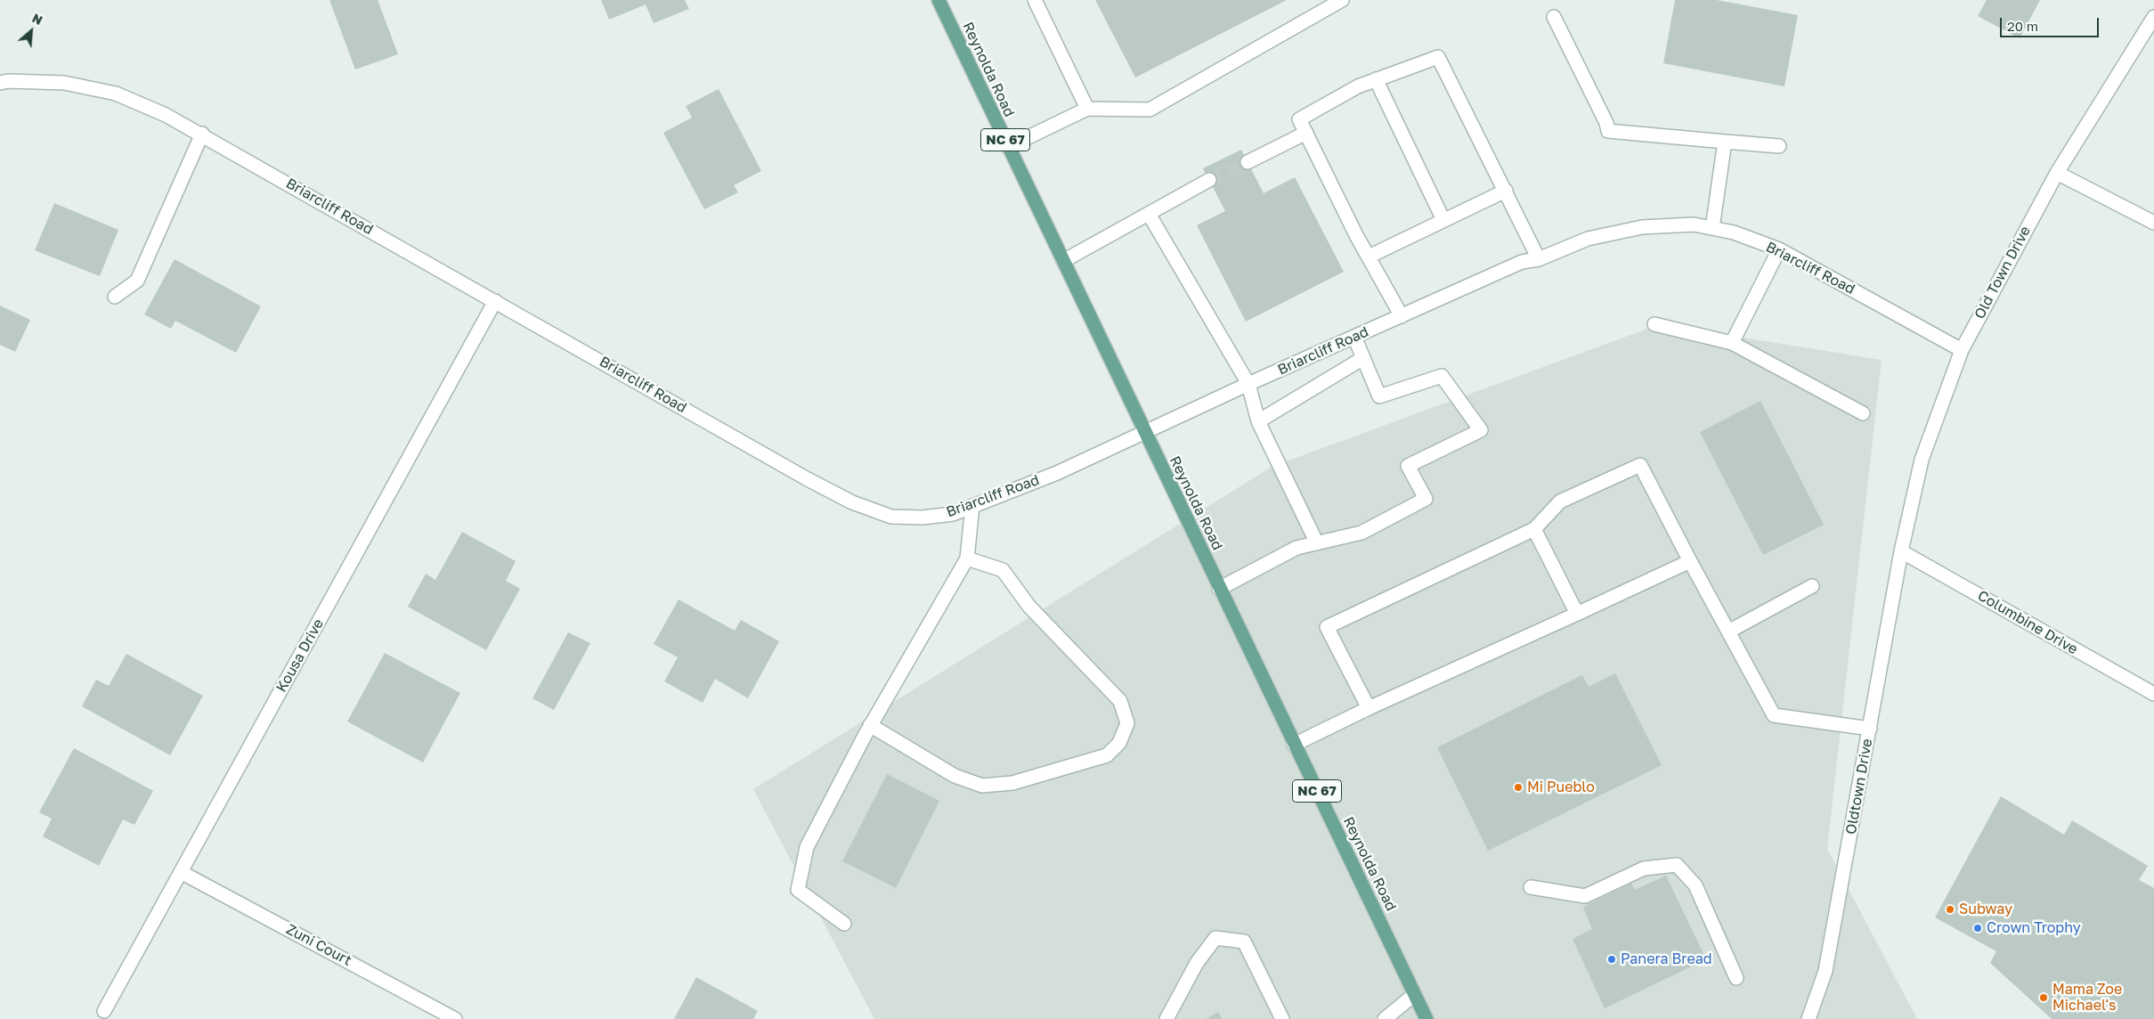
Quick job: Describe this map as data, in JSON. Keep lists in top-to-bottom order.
{
  "streets": {
    "main road": ["Reynolda Road", "NC 67"],
    "street": [
      "Briarcliff Road",
      "Old Town Drive",
      "Columbine Drive",
      "Kousa Drive",
      "Oldtown Drive",
      "Zuni Court"
    ]
  },
  "crossings": [
    ["Reynolda Road", "Briarcliff Road"],
    ["Briarcliff Road", "Old Town Drive"],
    ["Briarcliff Road", "Kousa Drive"],
    ["Old Town Drive", "Columbine Drive"],
    ["Old Town Drive", "Oldtown Drive"],
    ["Columbine Drive", "Oldtown Drive"],
    ["Kousa Drive", "Zuni Court"]
  ],
  "places": [
    "Mi Pueblo",
    "Subway",
    "Crown Trophy",
    "Panera Bread",
    "Mama Zoe Michael's"
  ],
  "scale_bar": "20 m",
  "north": "top right"
}
